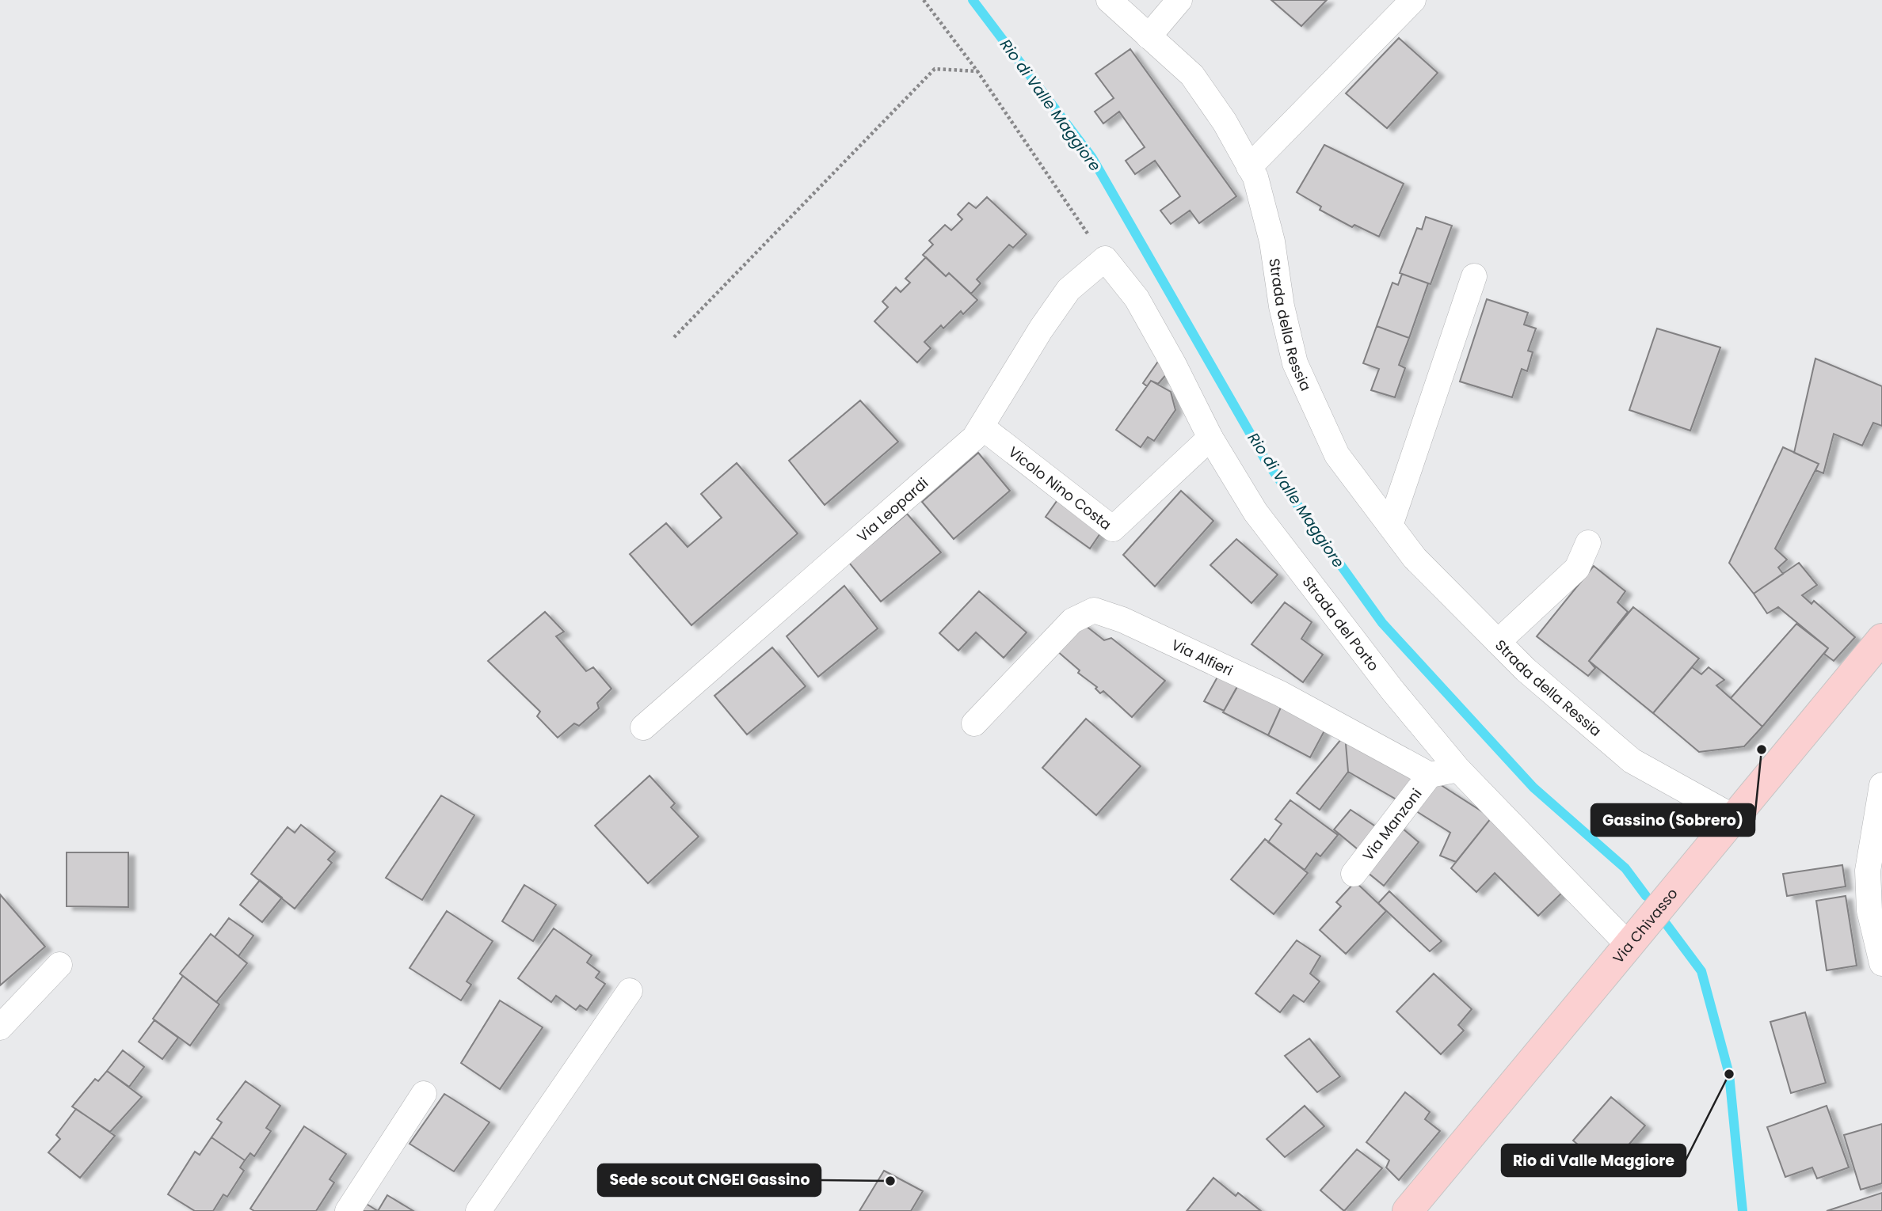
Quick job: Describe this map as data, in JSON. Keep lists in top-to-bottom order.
{
  "streets": {
    "main road": ["Via Chivasso"],
    "street": [
      "Strada della Ressia",
      "Vicolo Nino Costa",
      "Via Leopardi",
      "Strada del Porto",
      "Via Alfieri",
      "Via Manzoni"
    ]
  },
  "crossings": [
    ["Strada della Ressia", "Via Chivasso"],
    ["Vicolo Nino Costa", "Via Leopardi"],
    ["Vicolo Nino Costa", "Strada del Porto"],
    ["Via Leopardi", "Strada del Porto"],
    ["Strada del Porto", "Via Chivasso"],
    ["Via Alfieri", "Via Manzoni"]
  ],
  "water": ["Rio di Valle Maggiore"],
  "places": ["Gassino (Sobrero)", "Rio di Valle Maggiore", "Sede scout CNGEI Gassino"]
}
